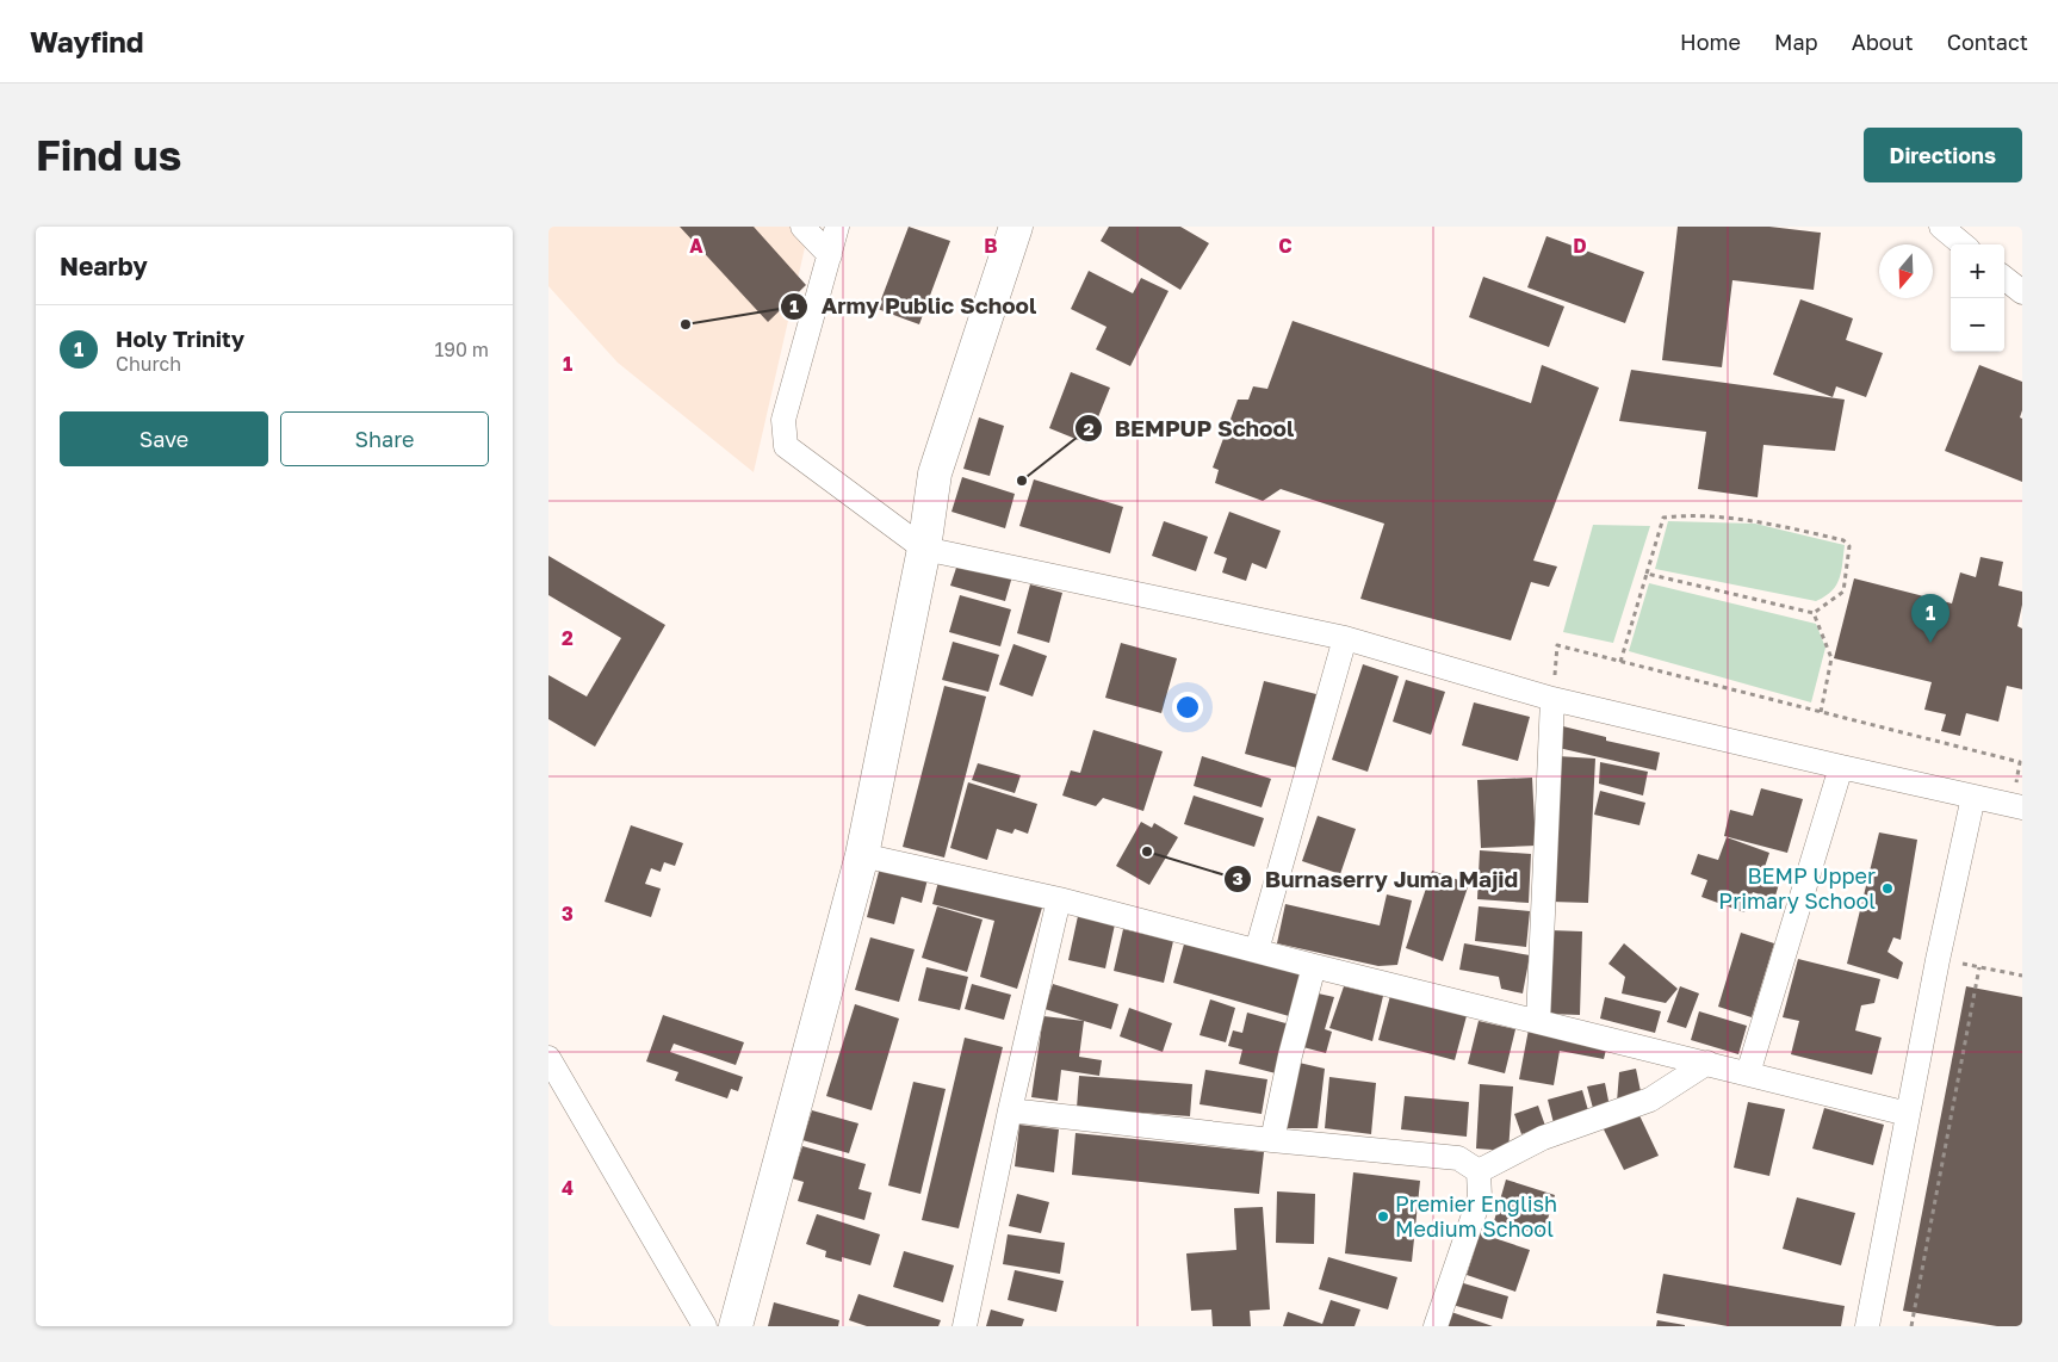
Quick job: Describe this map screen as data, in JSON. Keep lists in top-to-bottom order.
{
  "places": [
    "Army Public School",
    "BEMPUP School",
    "Burnaserry Juma Majid",
    "BEMP Upper Primary School",
    "Premier English Medium School"
  ],
  "north": "bottom",
  "page": {
    "header": "Wayfind",
    "nav": [
      "Home",
      "Map",
      "About",
      "Contact"
    ],
    "buttons": [
      "Directions",
      ["Save", "Share"]
    ],
    "title": "Find us",
    "heading": "Nearby",
    "map_buttons": ["+", "−"],
    "list": [
      {
        "mark": "1",
        "name": "Holy Trinity",
        "note": "Church",
        "value": "190 m"
      }
    ],
    "pins": "1"
  },
  "grid": {
    "columns": [
      "A",
      "B",
      "C",
      "D"
    ],
    "rows": [
      "1",
      "2",
      "3",
      "4"
    ]
  }
}
